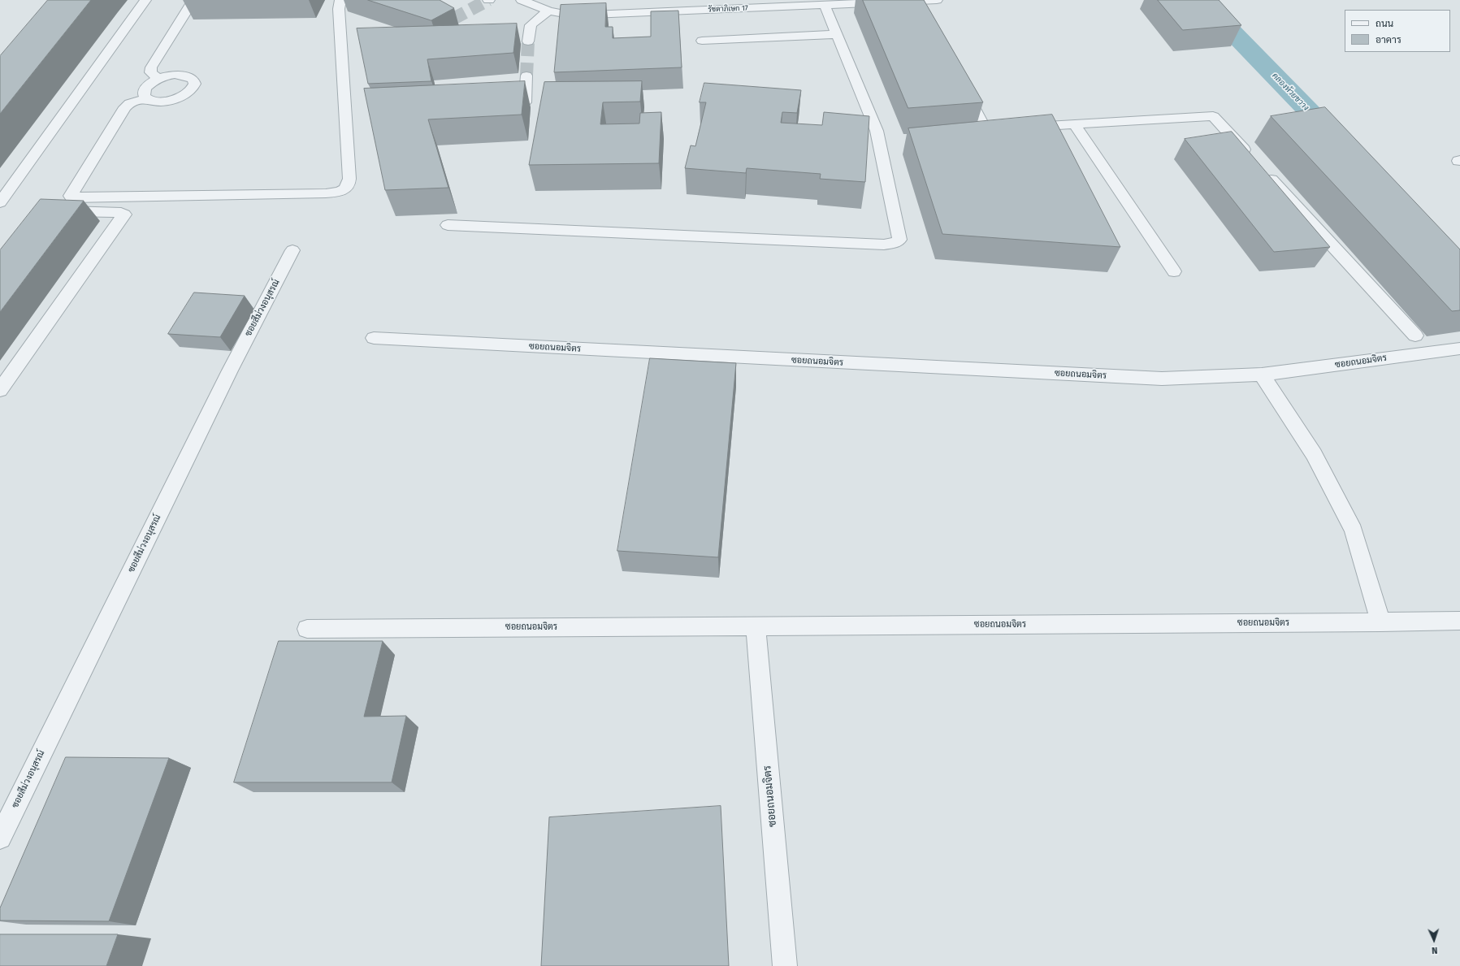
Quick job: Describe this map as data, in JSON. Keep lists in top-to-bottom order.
{
  "streets": {
    "street": ["รัชดาภิเษก 17", "ซอยสีม่วงอนุสรณ์", "ซอยถนอมจิตร"]
  },
  "water": ["คลองห้วยขวาง"],
  "legend": ["ถนน", "อาคาร"],
  "north": "bottom"
}
